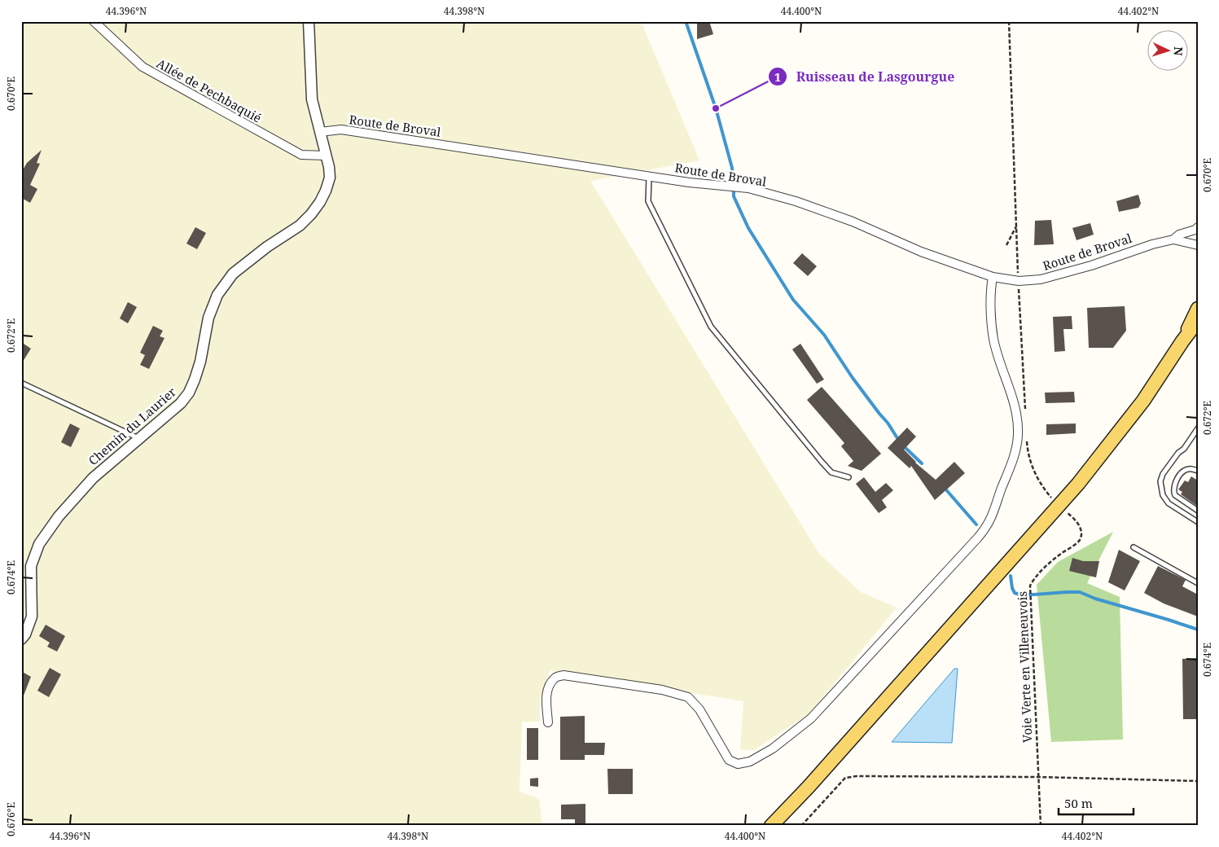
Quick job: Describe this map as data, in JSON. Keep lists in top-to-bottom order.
{
  "streets": {
    "street": ["Allée de Pechbaquié", "Route de Broval", "Chemin du Laurier"],
    "path": ["Voie Verte en Villeneuvois"]
  },
  "crossings": [
    ["Allée de Pechbaquié", "Chemin du Laurier"],
    ["Route de Broval", "Chemin du Laurier"]
  ],
  "places": ["Ruisseau de Lasgourgue"],
  "scale_bar": "50 m",
  "north": "right",
  "coordinates": [
    "44.396°N",
    "44.398°N",
    "44.400°N",
    "44.402°N",
    "0.670°E",
    "0.672°E",
    "0.674°E",
    "0.676°E"
  ]
}
